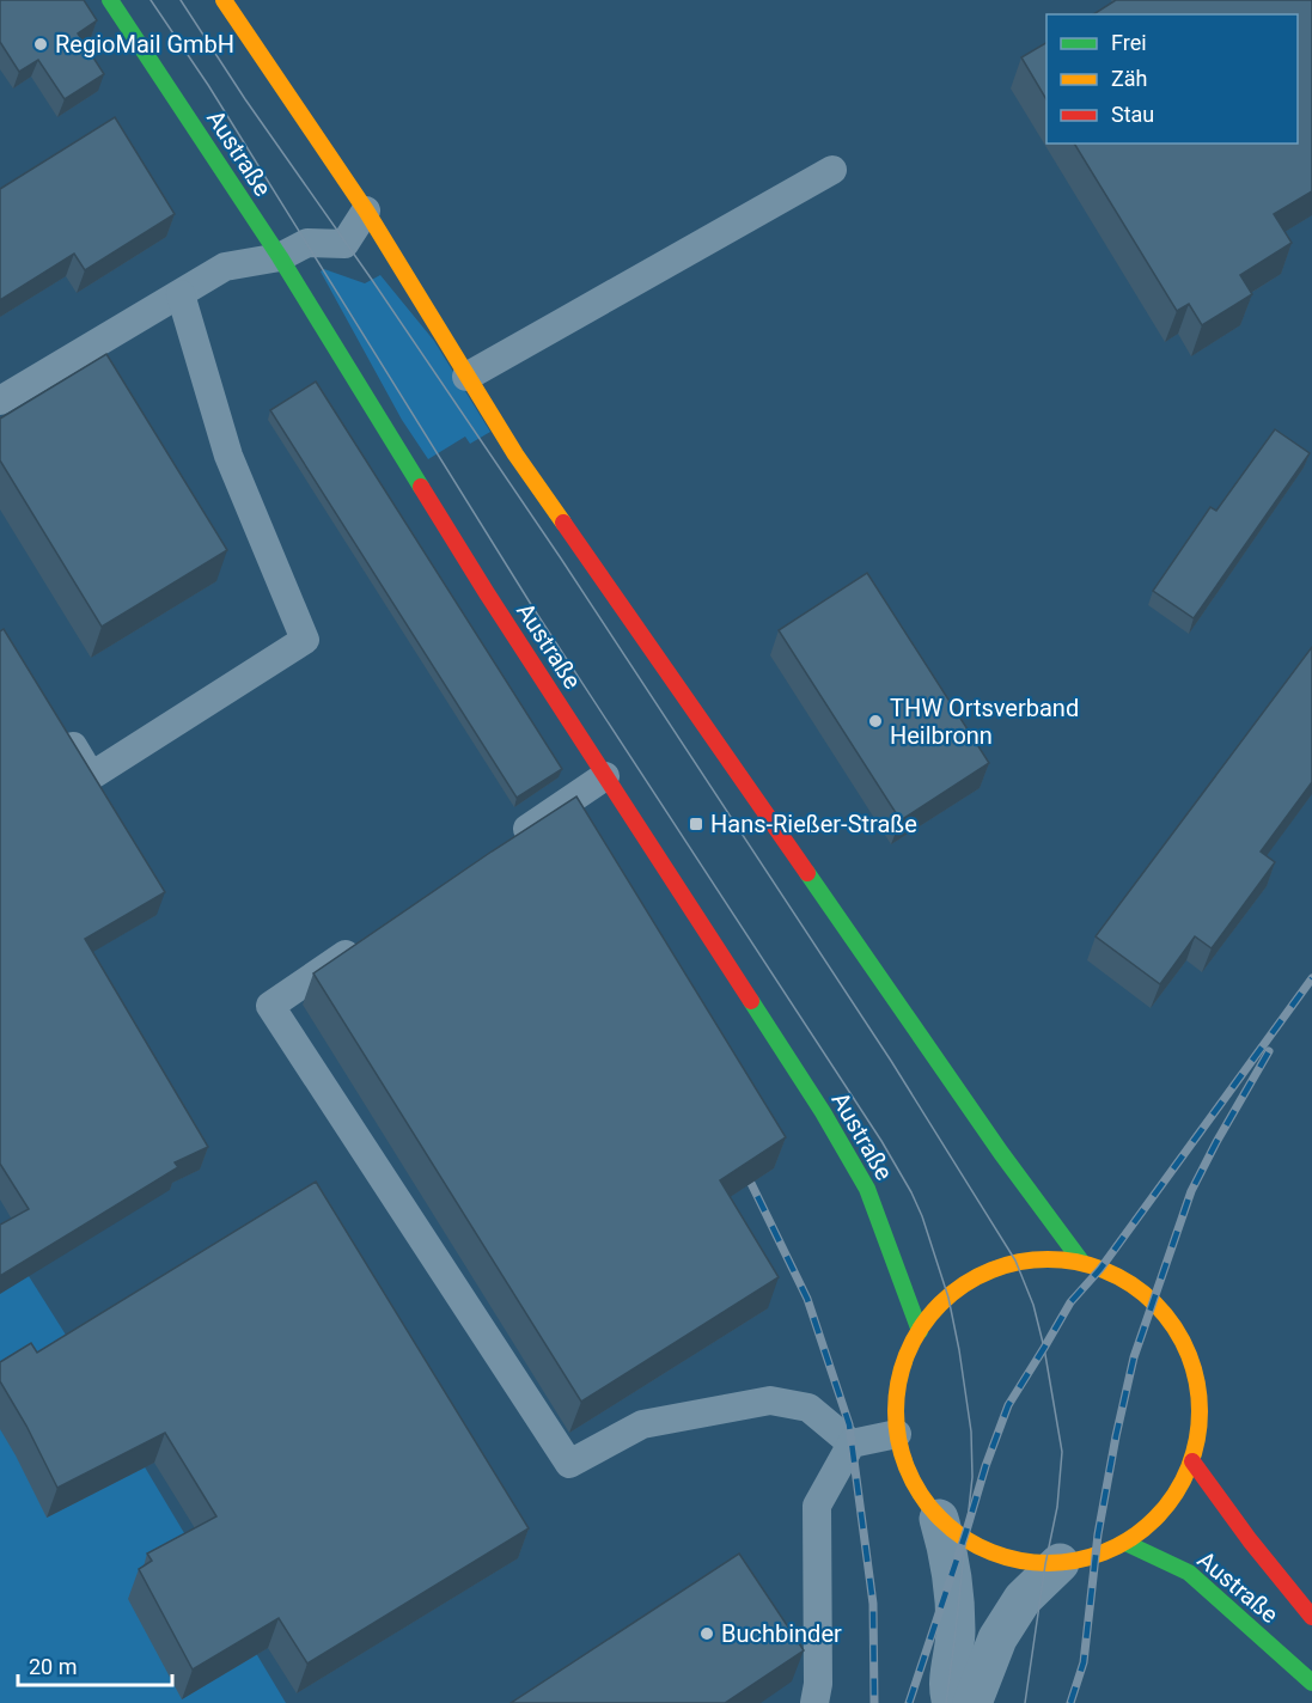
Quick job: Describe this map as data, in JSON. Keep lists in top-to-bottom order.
{
  "streets": {
    "main road": ["Austraße"]
  },
  "places": {
    "other": ["RegioMail GmbH", "THW Ortsverband Heilbronn", "Buchbinder"],
    "transit": ["Hans-Rießer-Straße"]
  },
  "legend": ["Frei", "Zäh", "Stau"],
  "scale_bar": "20 m"
}
